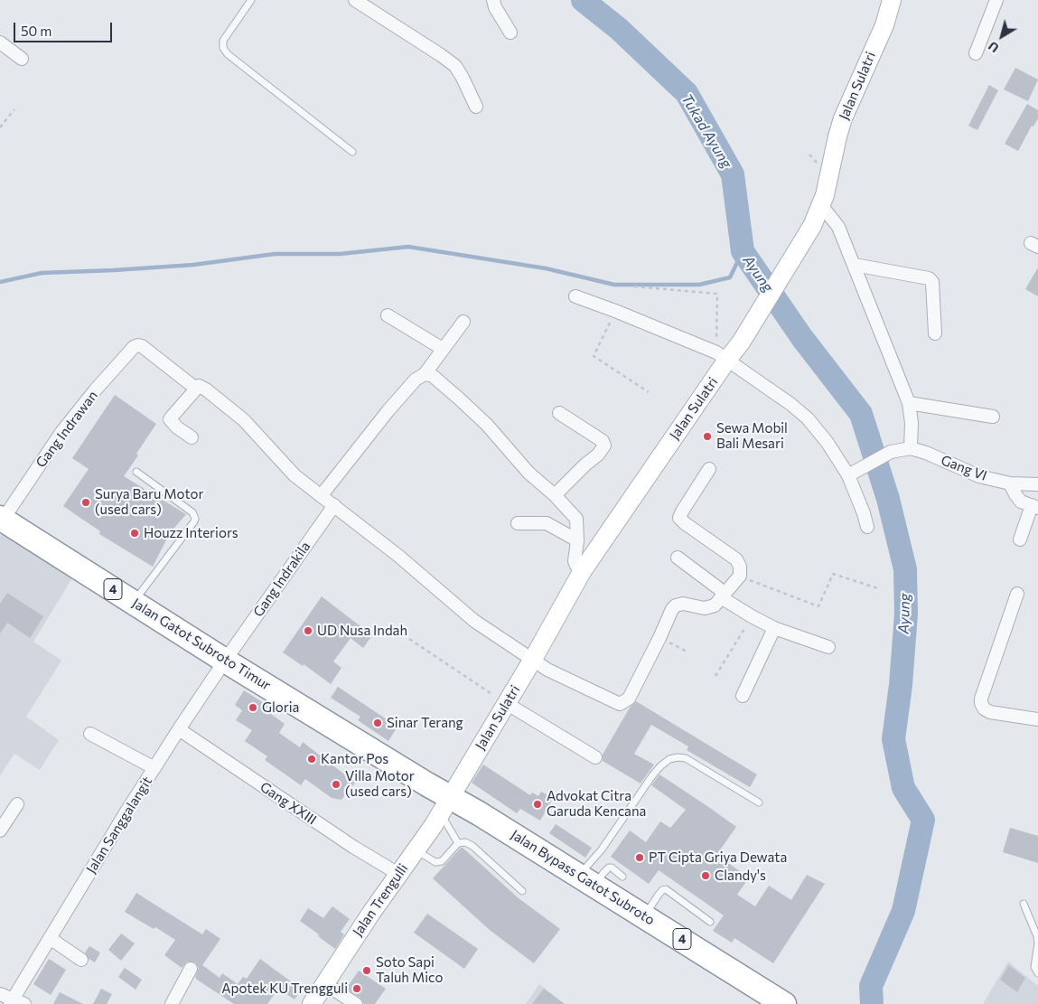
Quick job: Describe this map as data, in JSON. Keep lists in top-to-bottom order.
{
  "streets": {
    "highway": ["4", "Jalan Gatot Subroto Timur", "Jalan Bypass Gatot Subroto"],
    "main road": ["Jalan Sulatri", "Jalan Trengulli"],
    "street": [
      "Gang Indrawan",
      "Gang VI",
      "Gang Indrakila",
      "Gang XXIII",
      "Jalan Sanggalangit"
    ]
  },
  "crossings": [
    ["Jalan Sulatri", "Jalan Gatot Subroto Timur"],
    ["Jalan Sulatri", "Jalan Bypass Gatot Subroto"],
    ["Jalan Sulatri", "Jalan Trengulli"],
    ["Gang Indrawan", "Jalan Gatot Subroto Timur"],
    ["Gang Indrakila", "Jalan Gatot Subroto Timur"],
    ["Gang Indrakila", "Jalan Sanggalangit"],
    ["Jalan Gatot Subroto Timur", "Jalan Sanggalangit"],
    ["Jalan Gatot Subroto Timur", "Jalan Bypass Gatot Subroto"],
    ["Jalan Gatot Subroto Timur", "Jalan Trengulli"],
    ["Gang XXIII", "Jalan Sanggalangit"],
    ["Gang XXIII", "Jalan Trengulli"],
    ["Jalan Bypass Gatot Subroto", "Jalan Trengulli"]
  ],
  "water": ["Tukad Ayung", "Ayung"],
  "places": [
    "Sewa Mobil Bali Mesari",
    "Surya Baru Motor (used cars)",
    "Houzz Interiors",
    "UD Nusa Indah",
    "Gloria",
    "Sinar Terang",
    "Kantor Pos",
    "Villa Motor (used cars)",
    "Advokat Citra Garuda Kencana",
    "PT Cipta Griya Dewata",
    "Clandy's",
    "Soto Sapi Taluh Mico",
    "Apotek KU Trengguli"
  ],
  "scale_bar": "50 m",
  "north": "bottom left"
}
